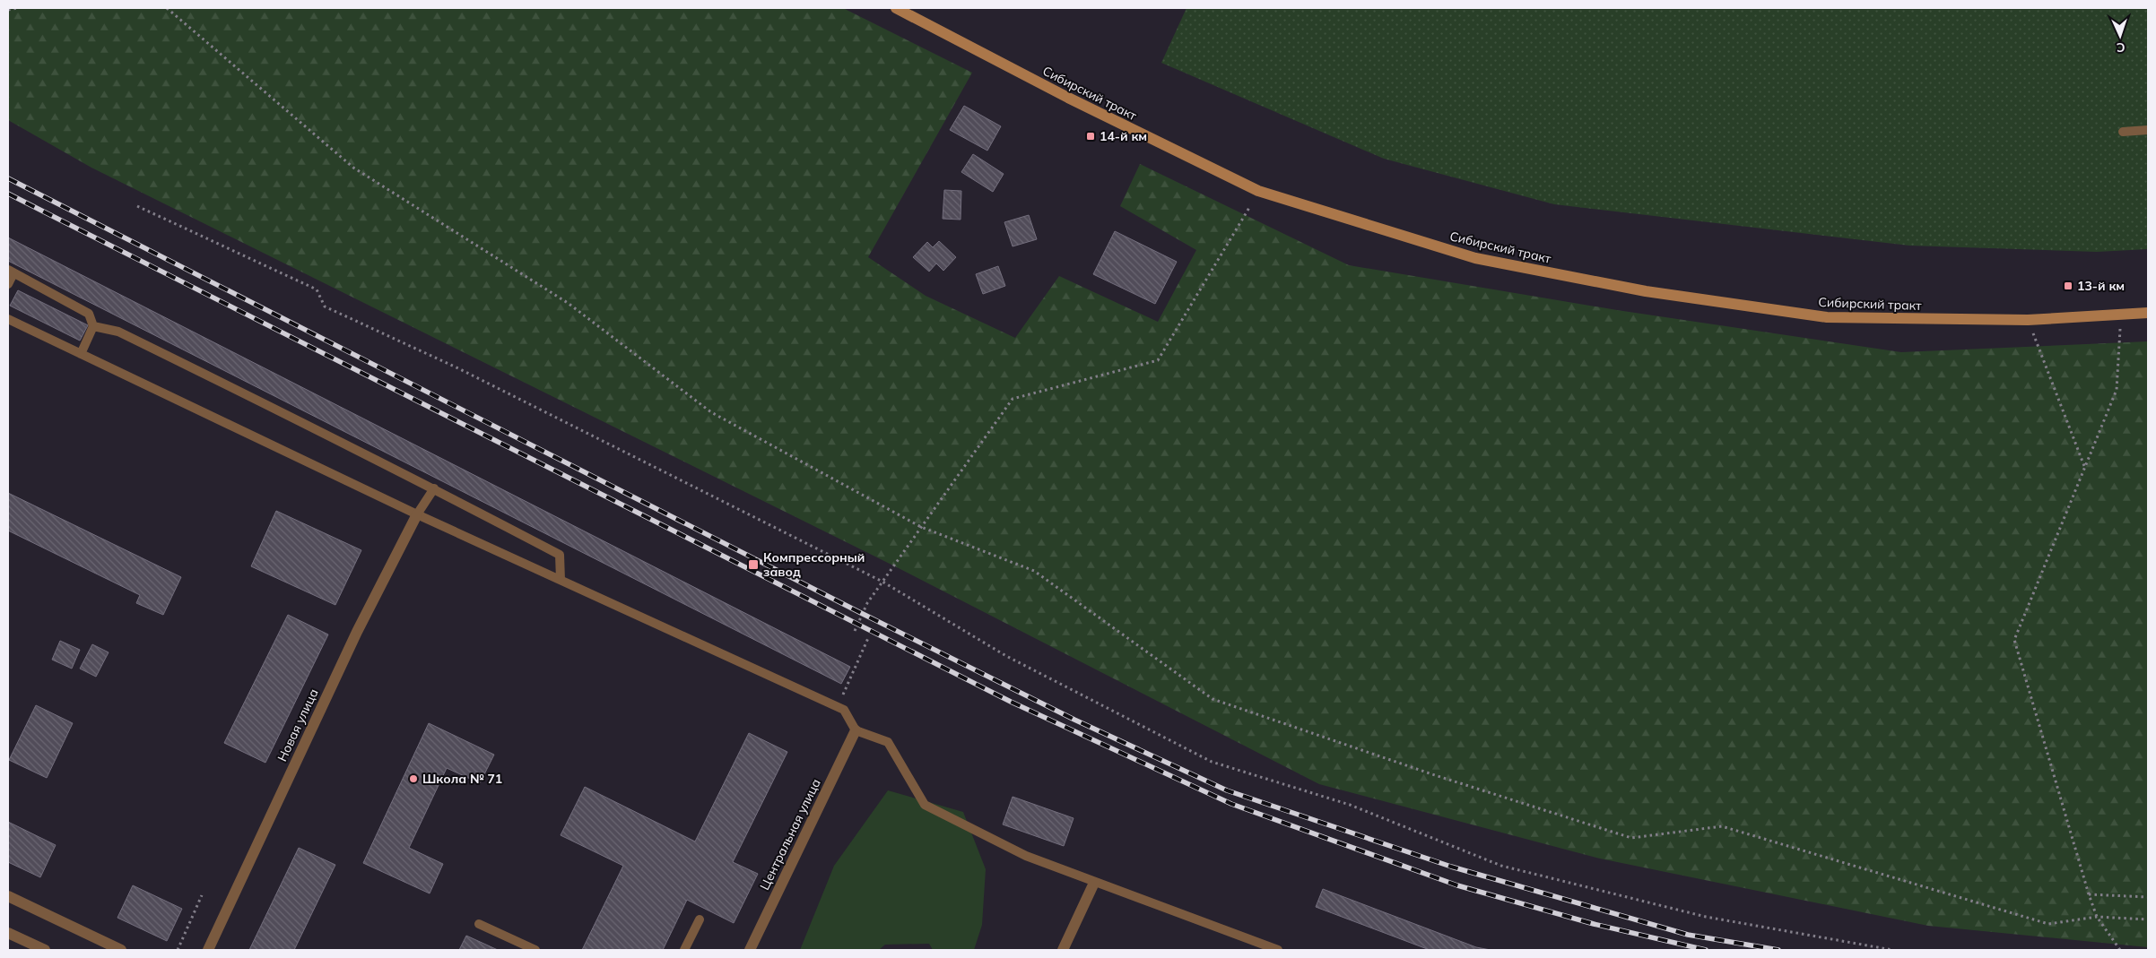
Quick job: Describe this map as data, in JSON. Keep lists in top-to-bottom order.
{
  "streets": {
    "main road": ["Сибирский тракт"],
    "street": ["Новая улица", "Центральная улица"]
  },
  "places": {
    "transit": ["14-й км", "13-й км", "Компрессорный завод"],
    "other": ["Школа № 71"]
  },
  "north": "bottom"
}
